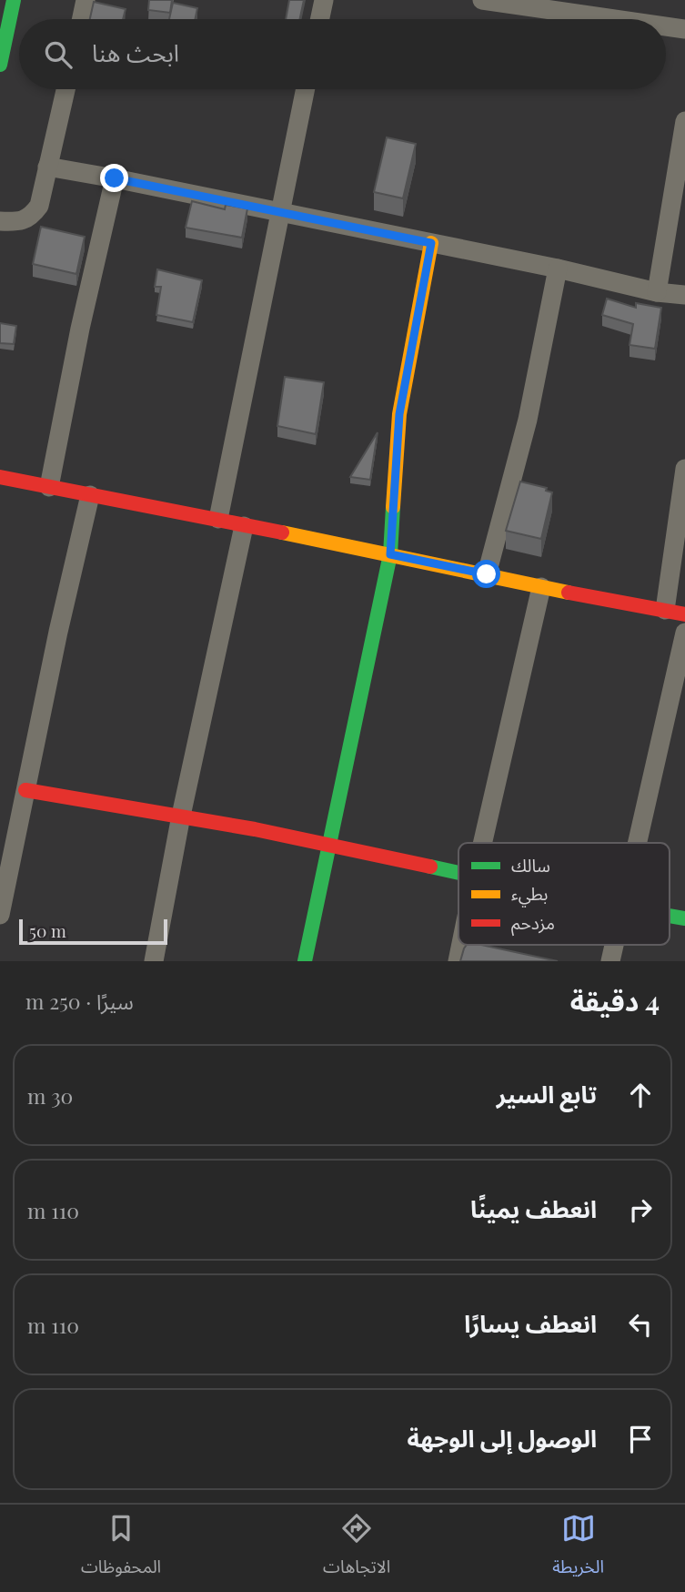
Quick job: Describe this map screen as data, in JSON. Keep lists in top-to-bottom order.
{
  "legend": ["سالك", "بطيء", "مزدحم"],
  "scale_bar": "50 m",
  "page": {
    "search": "ابحث هنا",
    "scale": "50 m",
    "heading": ["4 دقيقة", "سيرًا · 250 m"],
    "list": [
      ["تابع السير", "30 m"],
      ["انعطف يمينًا", "110 m"],
      ["انعطف يسارًا", "110 m"],
      "الوصول إلى الوجهة"
    ],
    "nav": ["الخريطة", "الاتجاهات", "المحفوظات"]
  }
}
